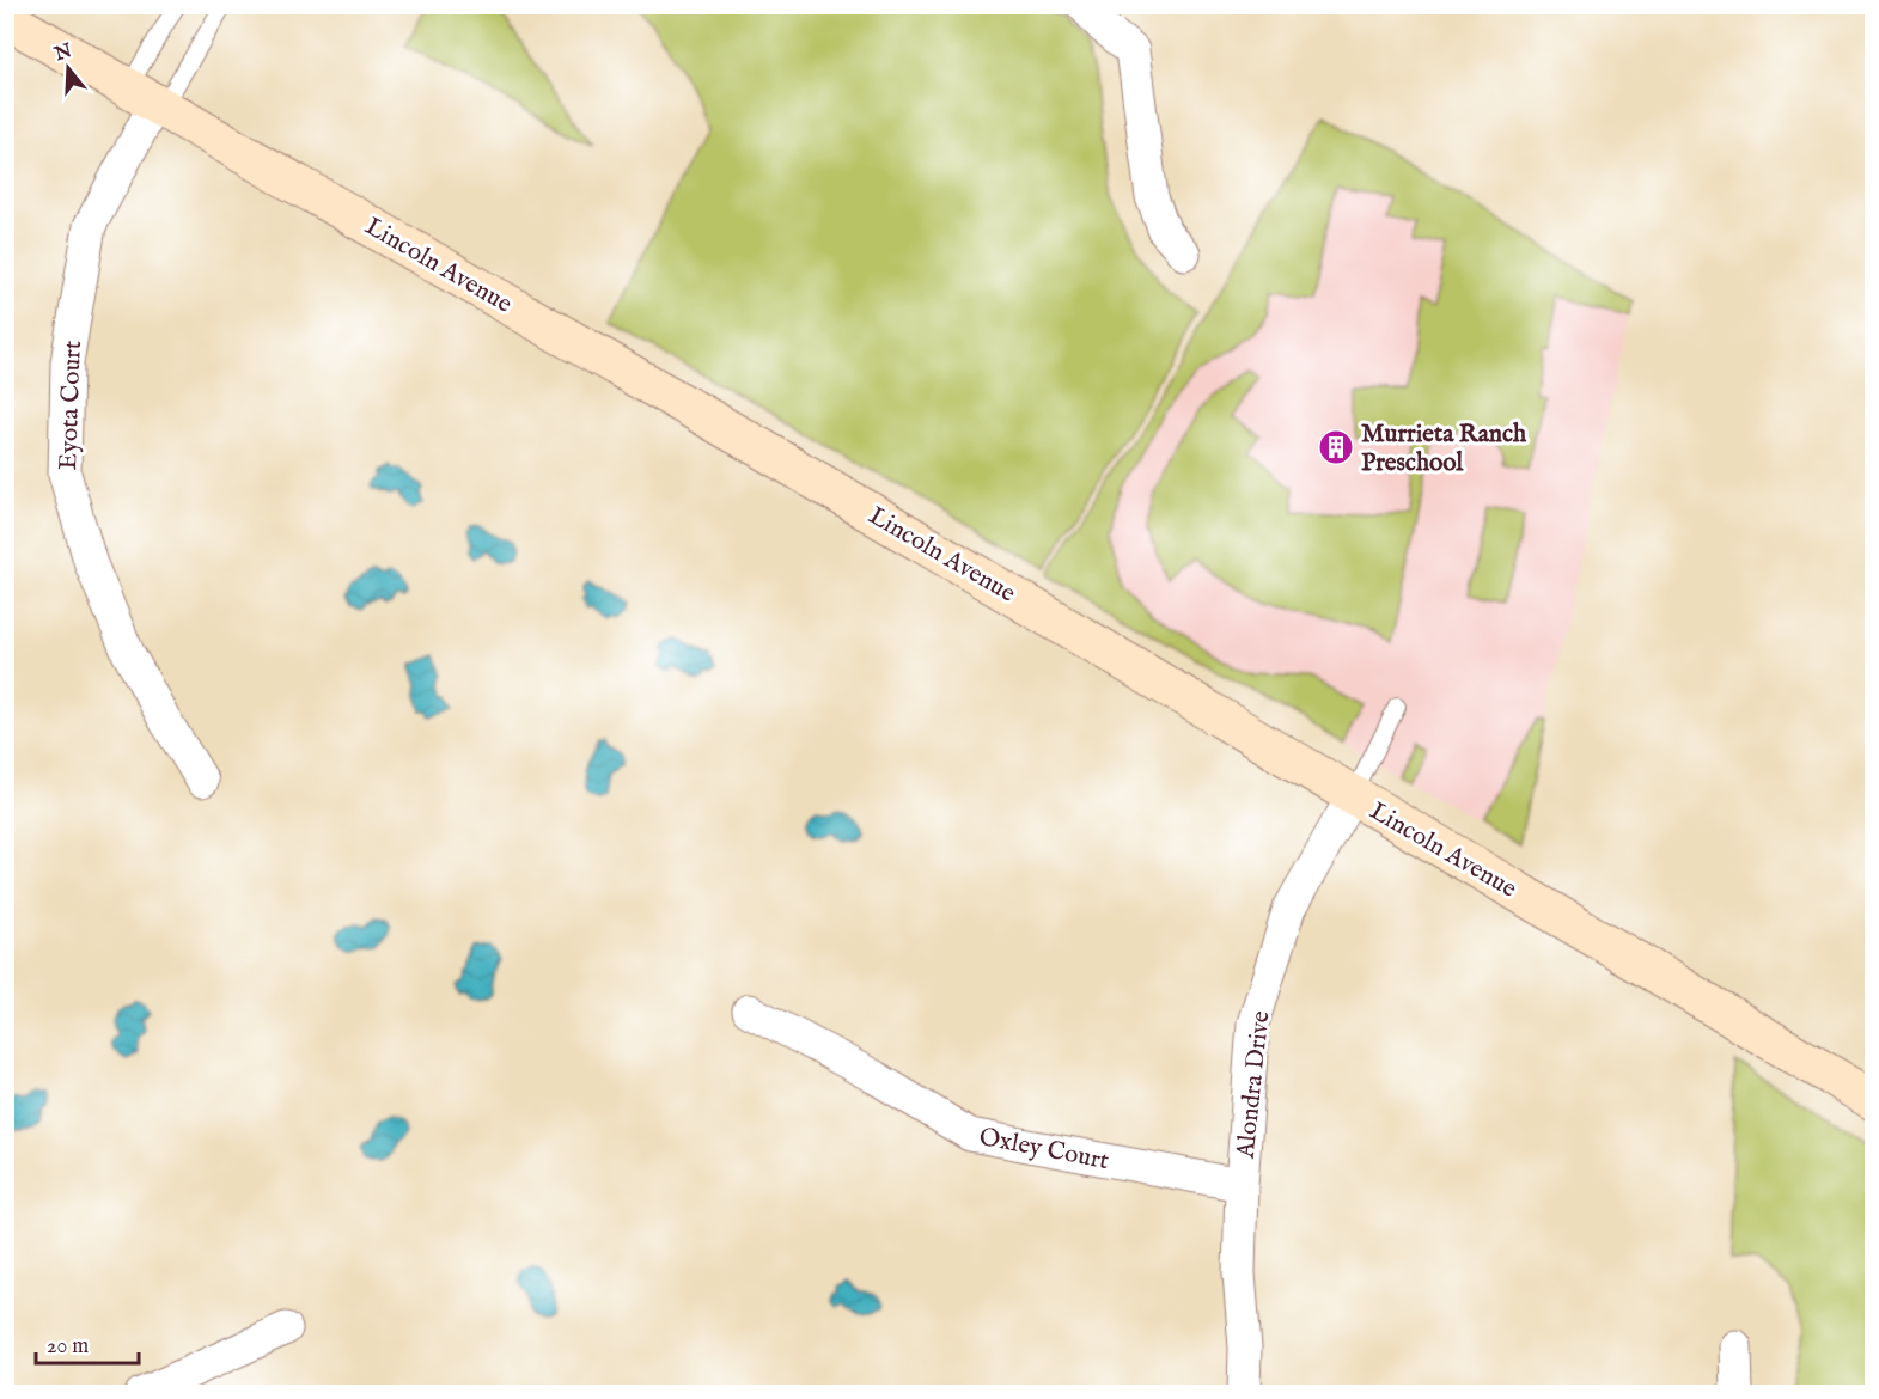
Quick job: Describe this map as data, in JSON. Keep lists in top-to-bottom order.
{
  "streets": {
    "street": [
      "Lincoln Avenue",
      "Eyota Court",
      "Alondra Drive",
      "Oxley Court"
    ]
  },
  "crossings": [
    ["Lincoln Avenue", "Eyota Court"],
    ["Lincoln Avenue", "Alondra Drive"],
    ["Alondra Drive", "Oxley Court"]
  ],
  "places": {
    "building": ["Murrieta Ranch Preschool"]
  },
  "scale_bar": "20 m",
  "north": "top"
}
